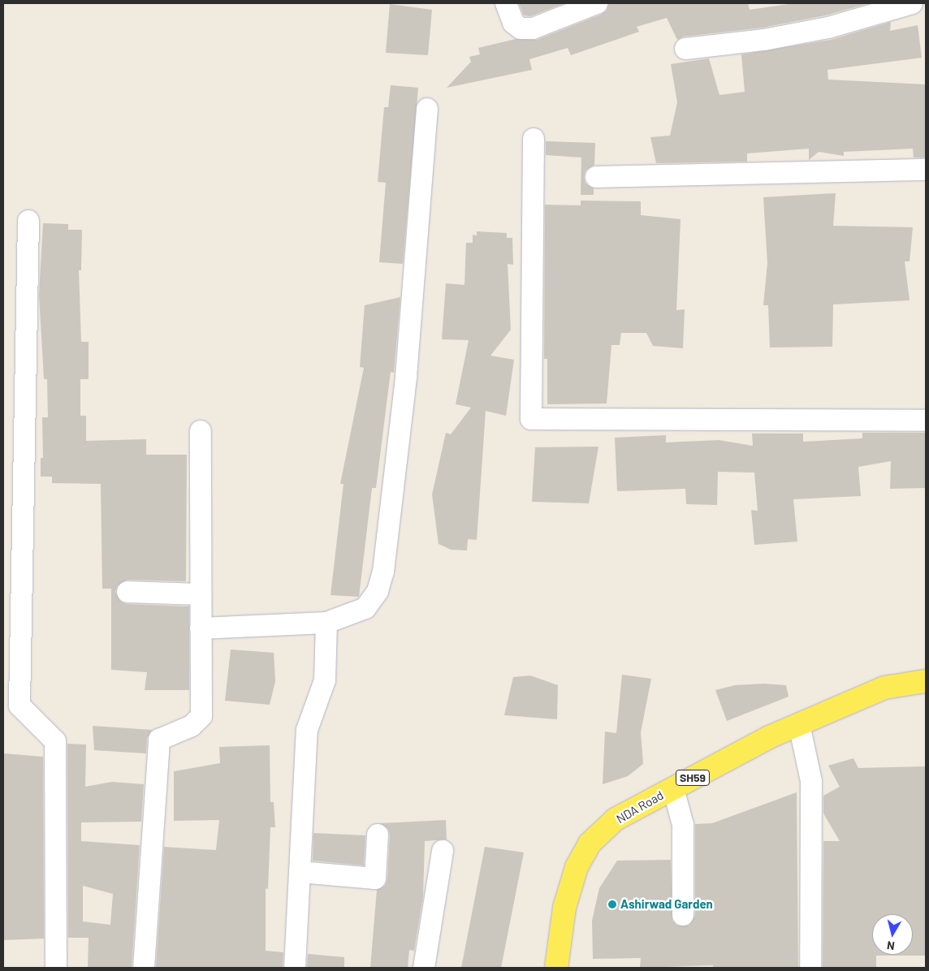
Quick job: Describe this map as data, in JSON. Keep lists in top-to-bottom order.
{
  "streets": {
    "main road": ["SH59", "NDA Road"]
  },
  "places": ["Ashirwad Garden"],
  "north": "bottom"
}
